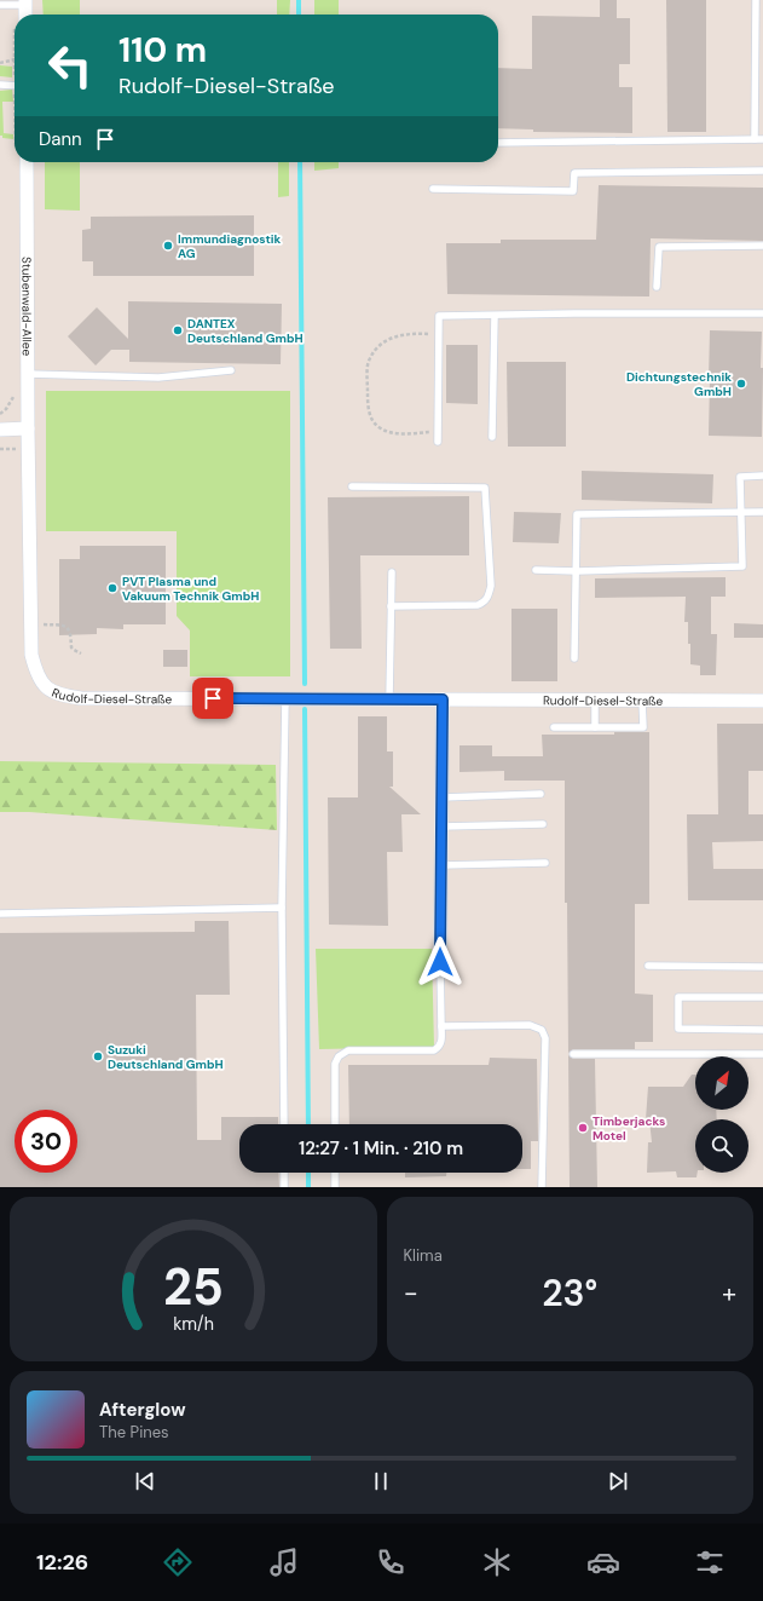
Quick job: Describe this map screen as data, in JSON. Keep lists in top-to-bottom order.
{
  "streets": {
    "street": ["Stubenwald-Allee", "Rudolf-Diesel-Straße"]
  },
  "crossings": [
    ["Stubenwald-Allee", "Rudolf-Diesel-Straße"]
  ],
  "places": [
    "Immundiagnostik AG",
    "DANTEX Deutschland GmbH",
    "Dichtungstechnik GmbH",
    "PVT Plasma und Vakuum Technik GmbH",
    "Suzuki Deutschland GmbH",
    "Timberjacks Motel"
  ],
  "north": "top right",
  "page": {
    "turn": ["110 m", "Rudolf-Diesel-Straße"],
    "then": "Dann",
    "limit": "30",
    "trip": "12:27 · 1 Min. · 210 m",
    "tile": "Klima",
    "heat": ["−", "23°", "+"],
    "song": ["Afterglow", "The Pines"],
    "tabs": "12:26",
    "gauge": ["25", "km/h"]
  }
}
